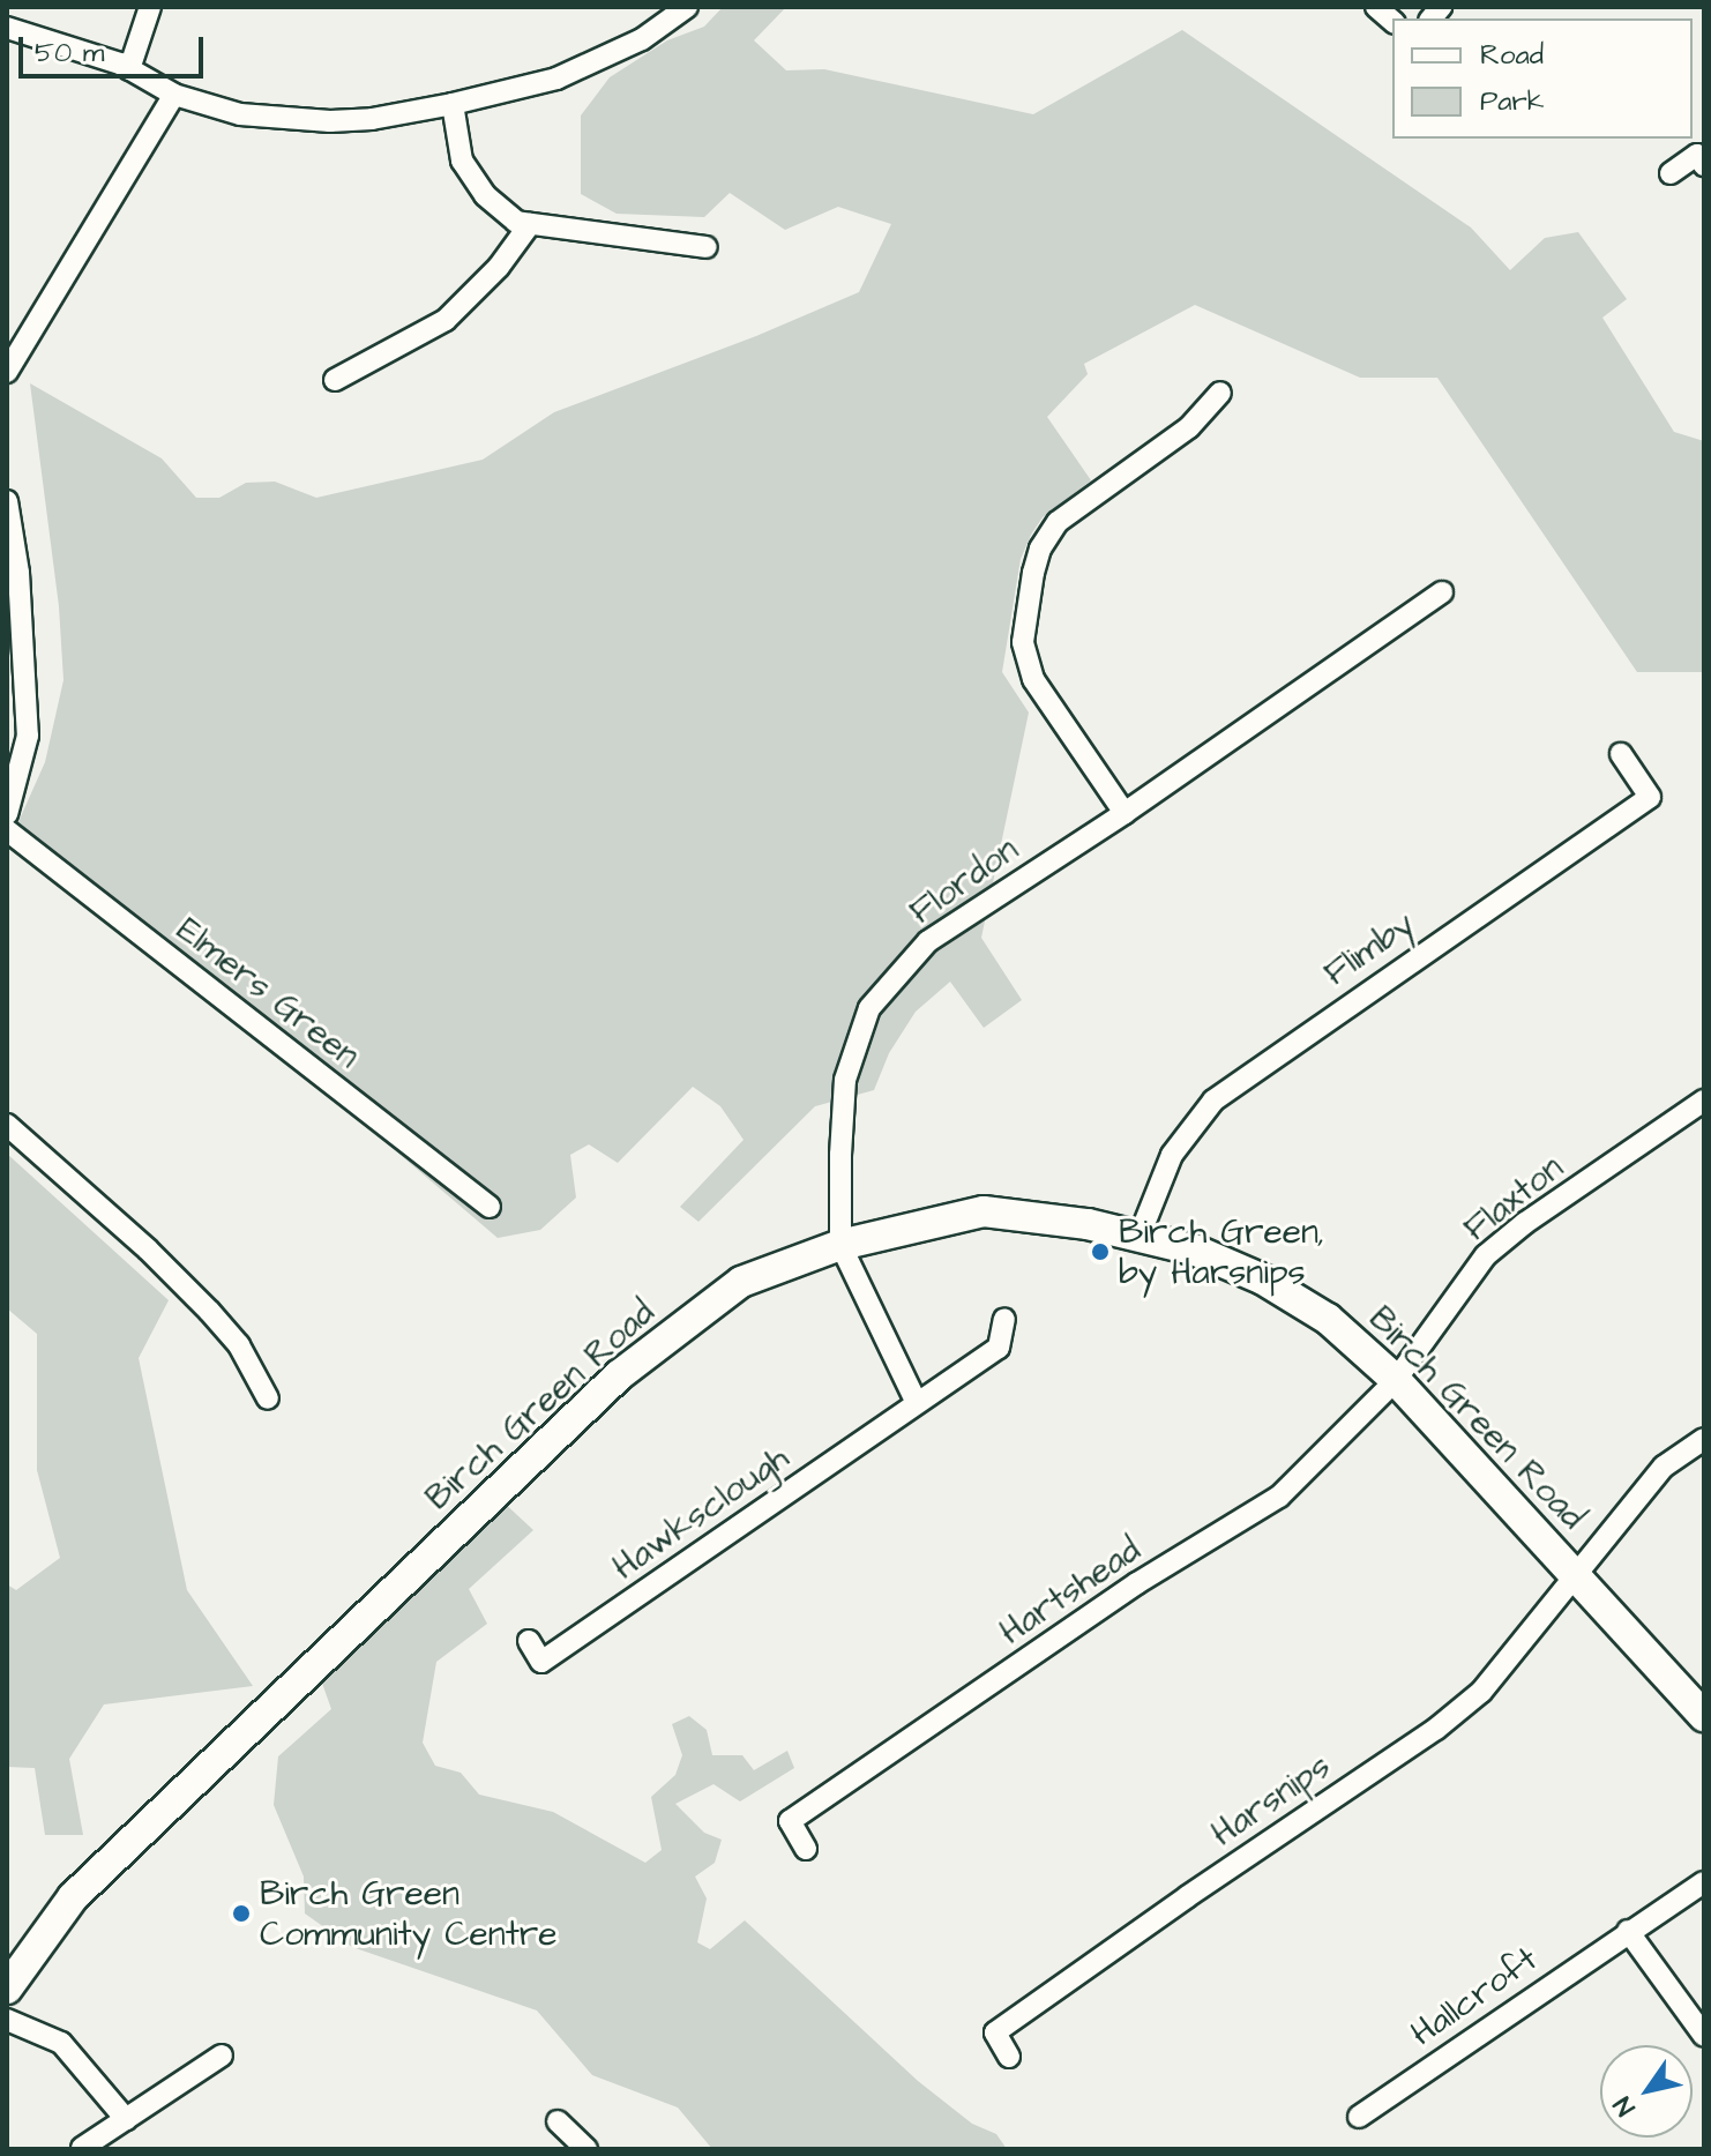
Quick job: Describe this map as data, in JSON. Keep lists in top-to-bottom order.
{
  "streets": {
    "street": [
      "Flordon",
      "Flimby",
      "Elmers Green",
      "Flaxton",
      "Birch Green Road",
      "Hawksclough",
      "Hartshead",
      "Harsnips",
      "Hallcroft"
    ]
  },
  "crossings": [
    ["Flordon", "Birch Green Road"],
    ["Flimby", "Birch Green Road"],
    ["Flaxton", "Birch Green Road"],
    ["Flaxton", "Hartshead"],
    ["Birch Green Road", "Hartshead"],
    ["Birch Green Road", "Harsnips"]
  ],
  "places": ["Birch Green, by Harsnips", "Birch Green Community Centre"],
  "legend": ["Road", "Park"],
  "scale_bar": "50 m",
  "north": "bottom left"
}
